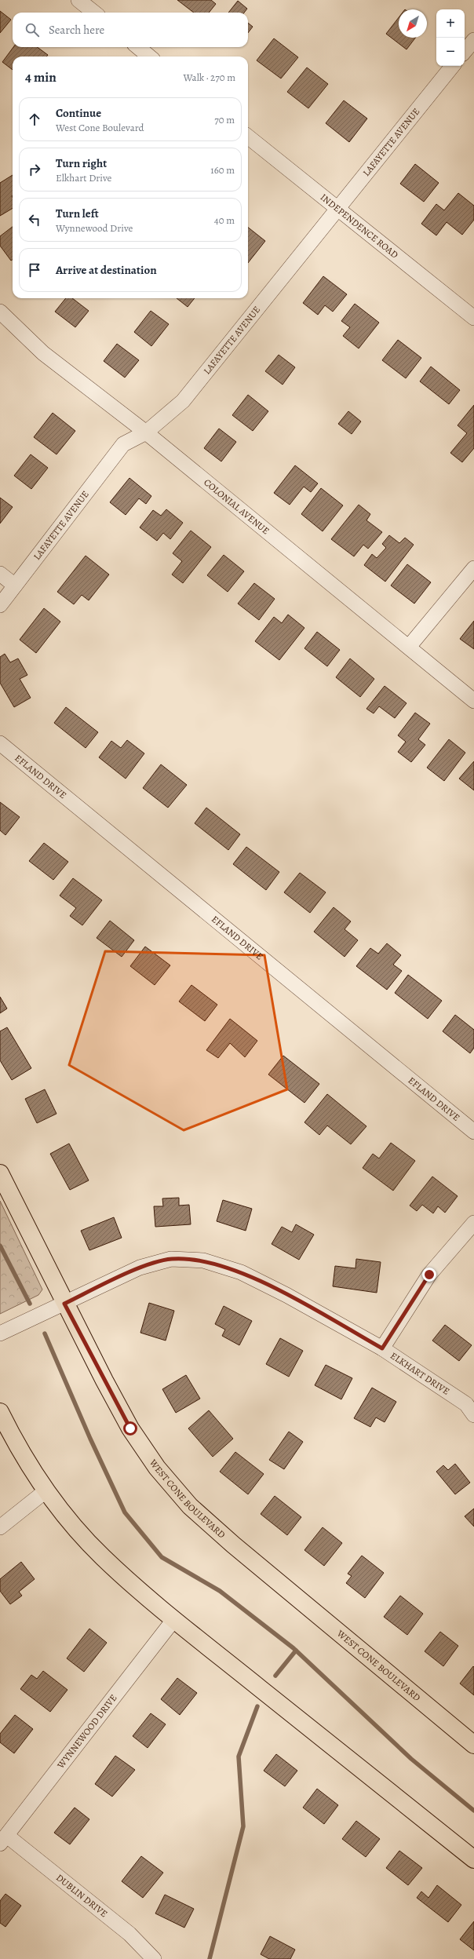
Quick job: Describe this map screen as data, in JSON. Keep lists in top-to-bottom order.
{
  "streets": {
    "main road": ["WEST CONE BOULEVARD"],
    "street": [
      "LAFAYETTE AVENUE",
      "INDEPENDENCE ROAD",
      "COLONIAL AVENUE",
      "EFLAND DRIVE",
      "ELKHART DRIVE",
      "WYNNEWOOD DRIVE",
      "DUBLIN DRIVE"
    ]
  },
  "crossings": [
    ["LAFAYETTE AVENUE", "INDEPENDENCE ROAD"],
    ["LAFAYETTE AVENUE", "COLONIAL AVENUE"],
    ["ELKHART DRIVE", "WEST CONE BOULEVARD"],
    ["WYNNEWOOD DRIVE", "DUBLIN DRIVE"]
  ],
  "north": "bottom left",
  "page": {
    "map_buttons": ["+", "−"],
    "search": "Search here",
    "heading": ["4 min", "Walk · 270 m"],
    "list": [
      ["Continue", "West Cone Boulevard", "70 m"],
      ["Turn right", "Elkhart Drive", "160 m"],
      ["Turn left", "Wynnewood Drive", "40 m"],
      "Arrive at destination"
    ]
  }
}
